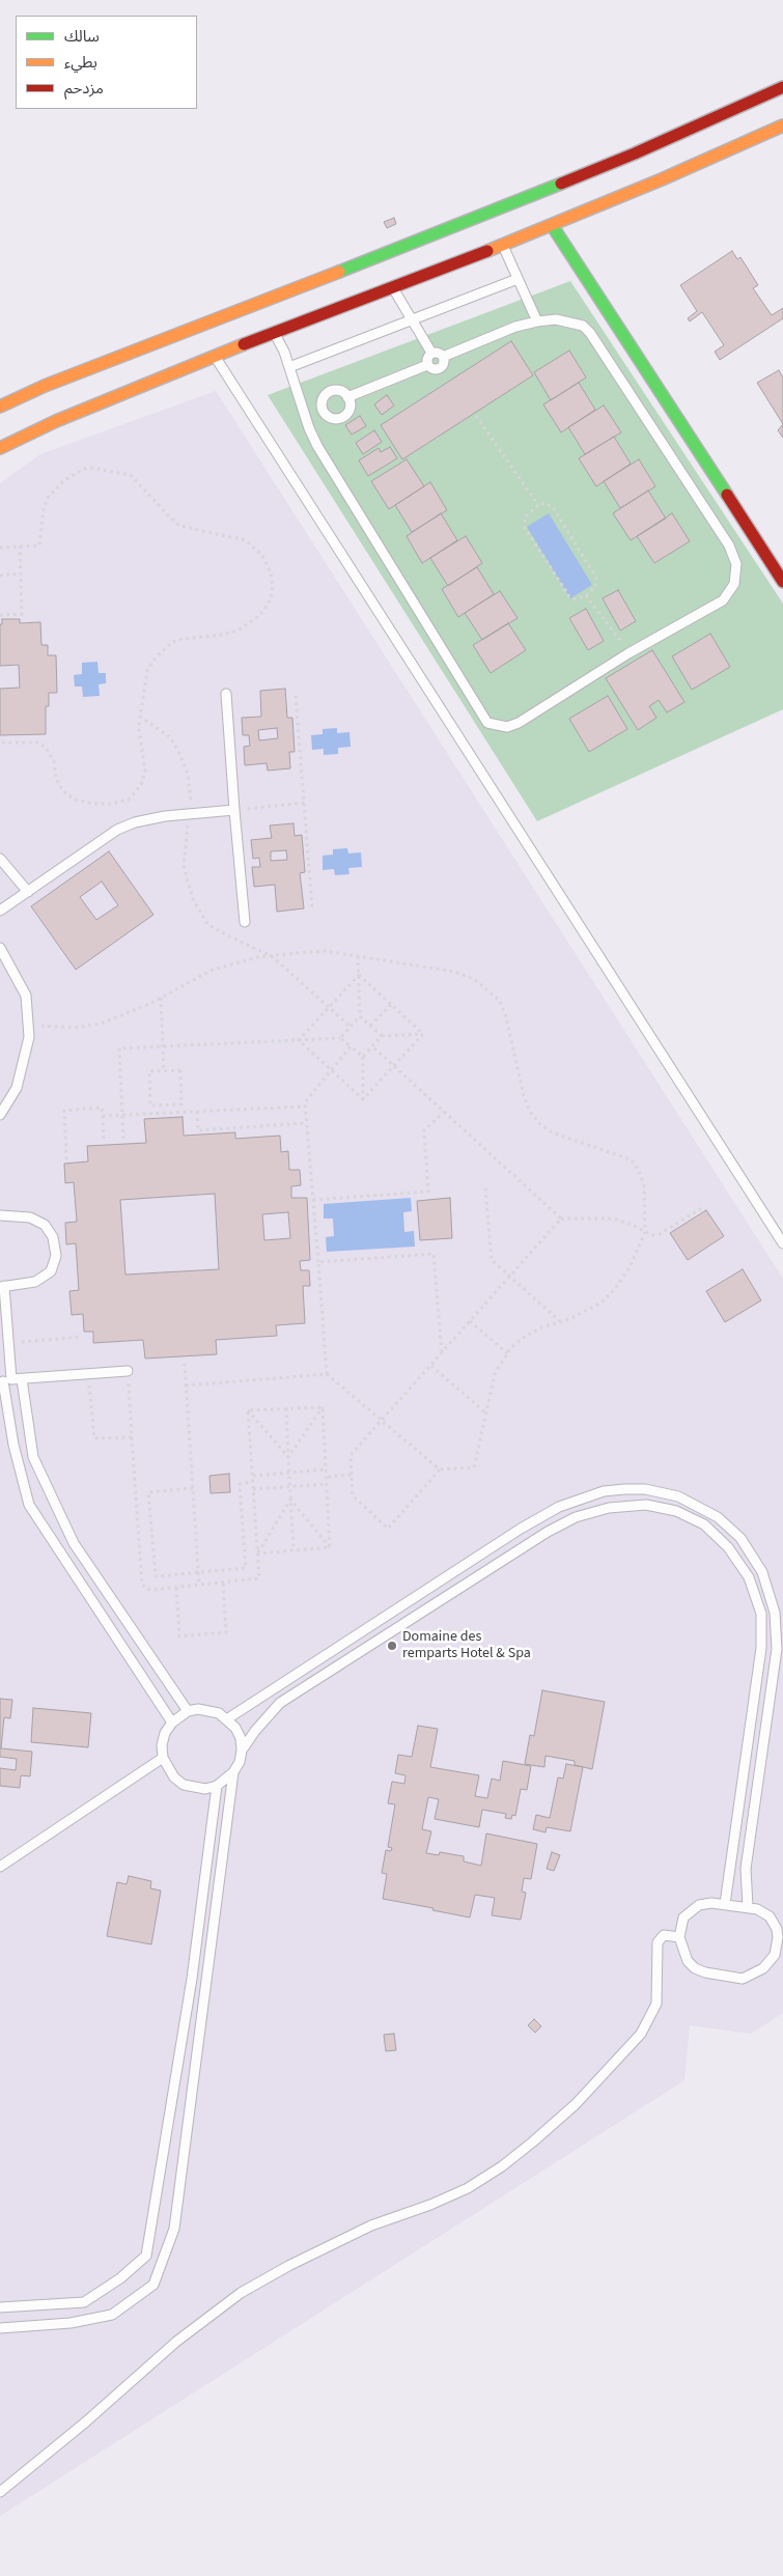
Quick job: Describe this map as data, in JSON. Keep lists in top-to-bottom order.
{
  "places": ["Domaine des remparts Hotel & Spa"],
  "legend": ["سالك", "بطيء", "مزدحم"]
}
